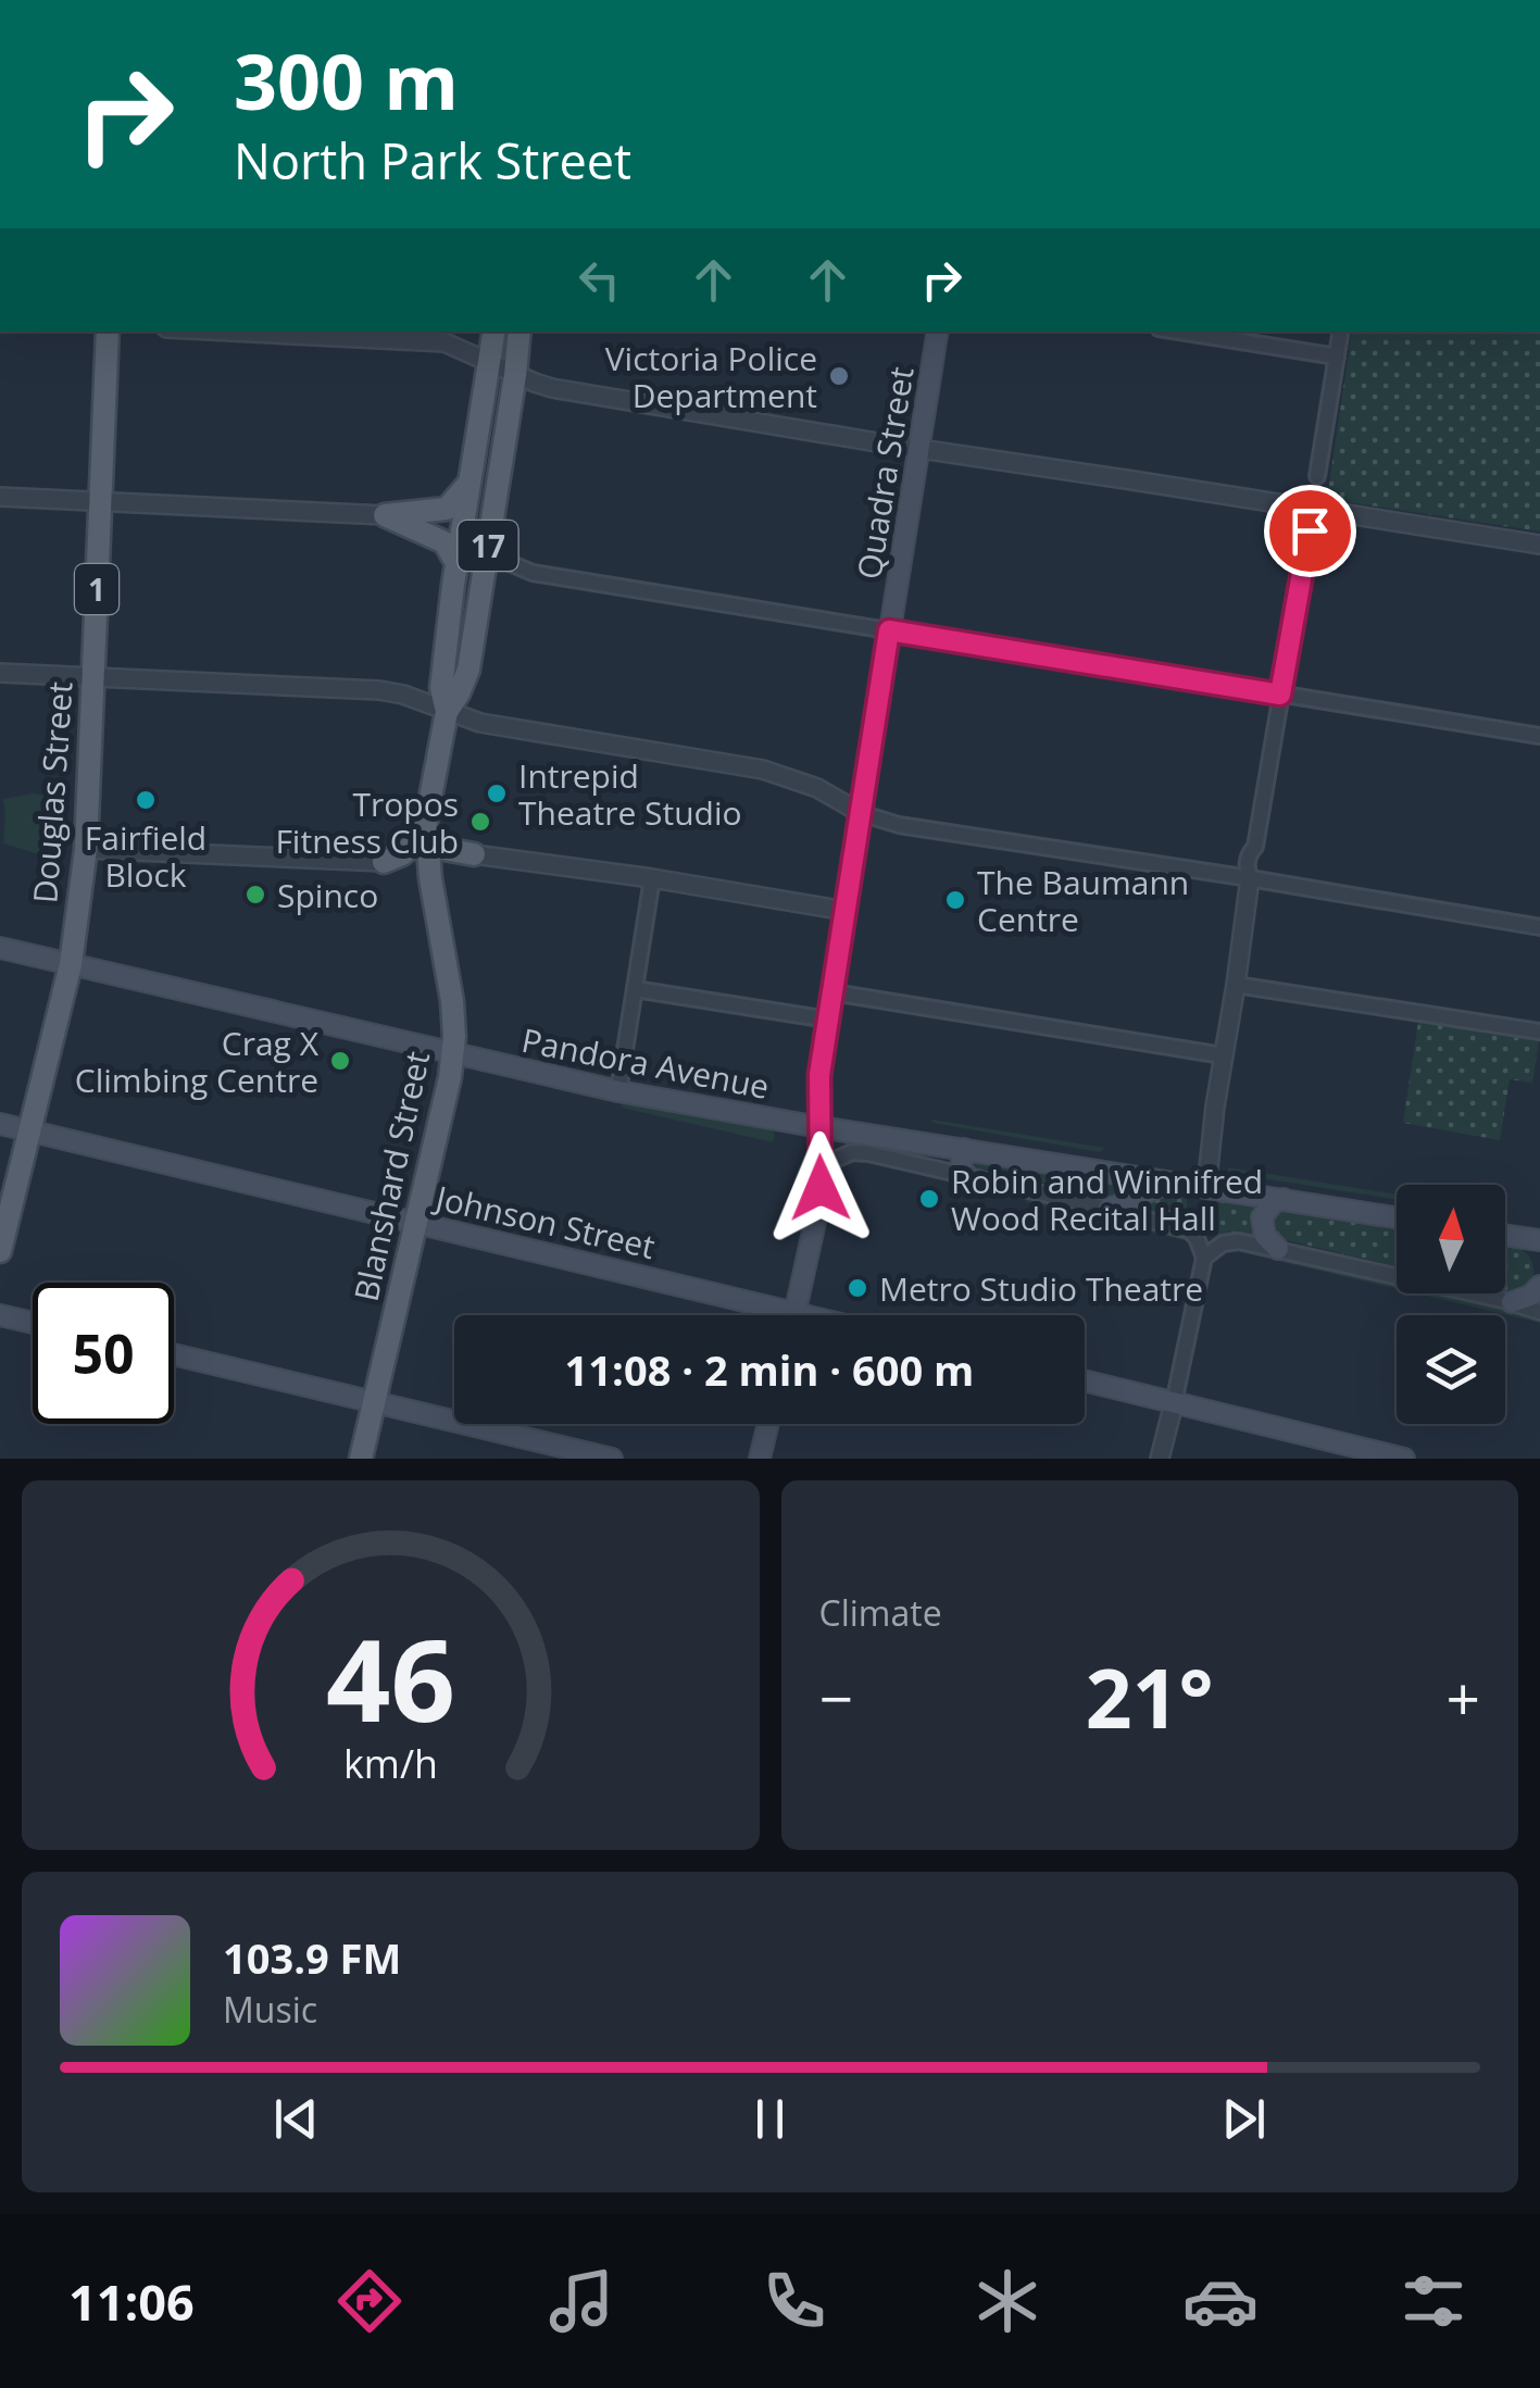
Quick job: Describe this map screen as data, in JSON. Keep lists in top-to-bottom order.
{
  "streets": {
    "main road": [
      "Quadra Street",
      "17",
      "1",
      "Douglas Street",
      "Pandora Avenue",
      "Blanshard Street",
      "Johnson Street"
    ]
  },
  "crossings": [
    ["Quadra Street", "Pandora Avenue"],
    ["Quadra Street", "Johnson Street"],
    ["Douglas Street", "Pandora Avenue"],
    ["Douglas Street", "Johnson Street"],
    ["Pandora Avenue", "Blanshard Street"],
    ["Blanshard Street", "Johnson Street"]
  ],
  "places": [
    "Victoria Police Department",
    "Intrepid Theatre Studio",
    "Fairfield Block",
    "Tropos Fitness Club",
    "Spinco",
    "The Baumann Centre",
    "Crag X Climbing Centre",
    "Robin and Winnifred Wood Recital Hall",
    "Metro Studio Theatre"
  ],
  "north": "top",
  "page": {
    "turn": ["300 m", "North Park Street"],
    "limit": "50",
    "trip": "11:08 · 2 min · 600 m",
    "tile": "Climate",
    "heat": ["−", "21°", "+"],
    "song": ["103.9 FM", "Music"],
    "tabs": "11:06",
    "gauge": ["46", "km/h"]
  }
}
